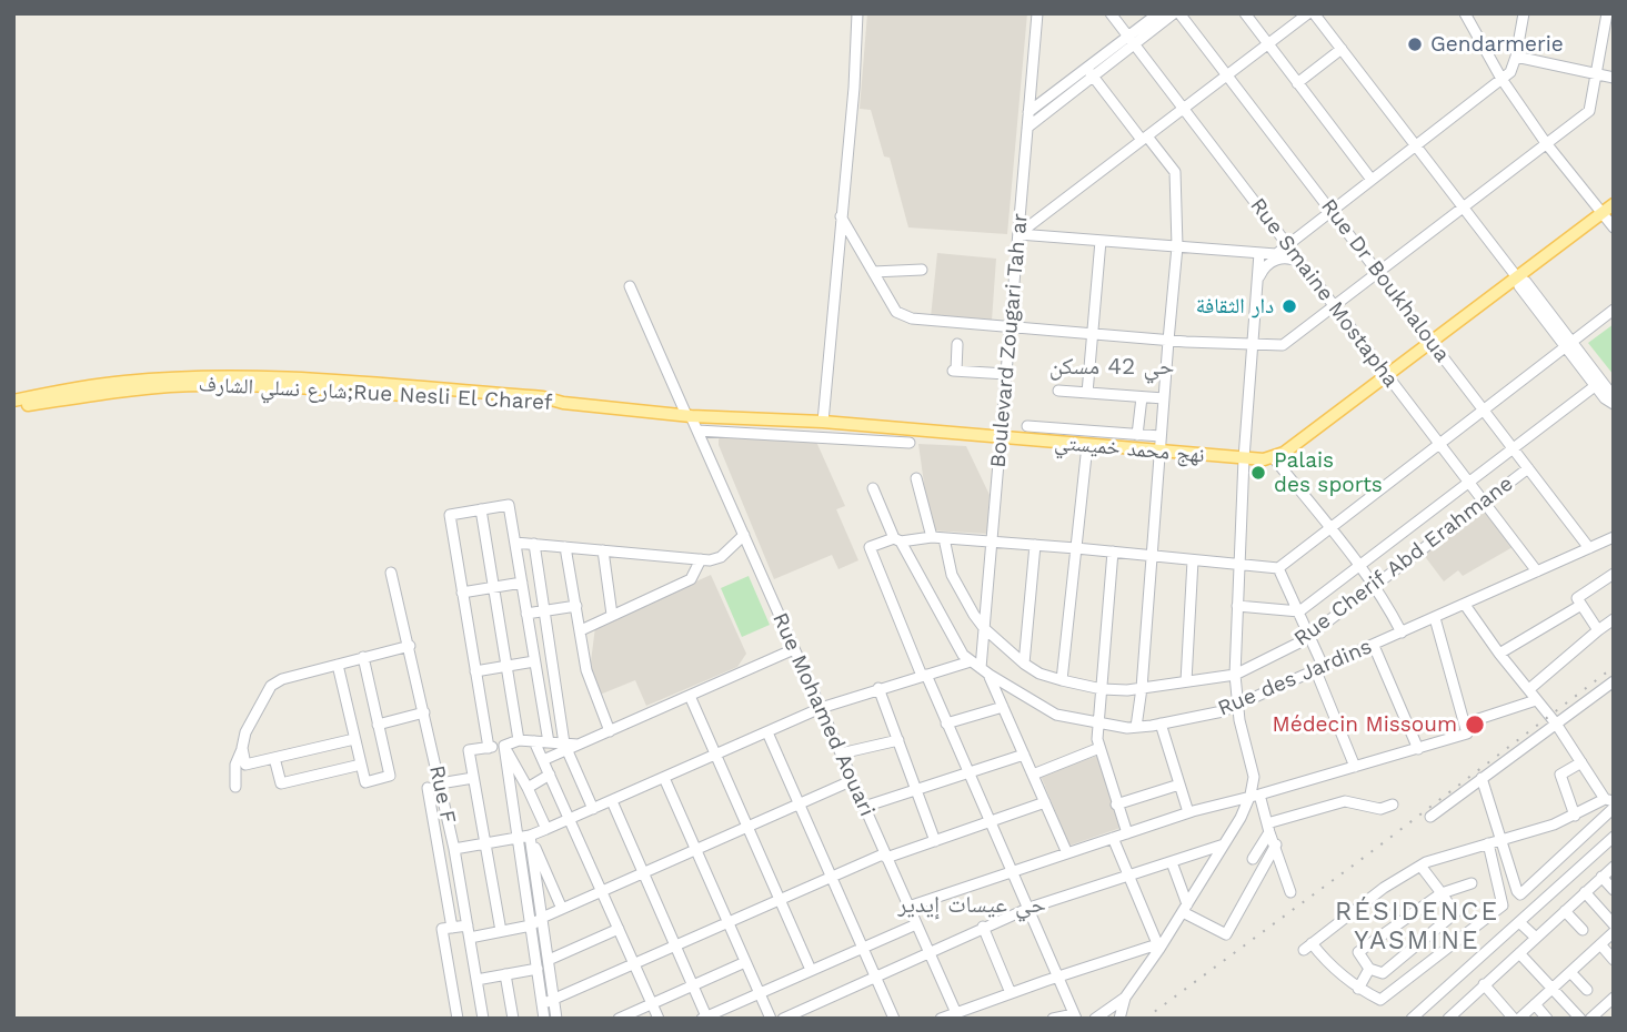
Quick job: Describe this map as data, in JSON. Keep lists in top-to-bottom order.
{
  "streets": {
    "main road": ["شارع نسلي الشارف;Rue Nesli El Charef", "نهج محمد خميستي"],
    "street": [
      "Rue Dr Boukhaloua",
      "Rue Smaine Mostapha",
      "Boulevard Zougari Tah ar",
      "Rue Cherif Abd Erahmane",
      "Rue des Jardins",
      "Rue Mohamed Aouari",
      "Rue F"
    ]
  },
  "crossings": [
    ["Rue Dr Boukhaloua", "Rue Cherif Abd Erahmane"],
    ["Rue Dr Boukhaloua", "Rue des Jardins"],
    ["Rue Smaine Mostapha", "Rue Cherif Abd Erahmane"],
    ["Rue Smaine Mostapha", "Rue des Jardins"],
    ["Boulevard Zougari Tah ar", "نهج محمد خميستي"],
    ["Boulevard Zougari Tah ar", "Rue Cherif Abd Erahmane"],
    ["Boulevard Zougari Tah ar", "Rue des Jardins"],
    ["شارع نسلي الشارف;Rue Nesli El Charef", "نهج محمد خميستي"],
    ["نهج محمد خميستي", "Rue Mohamed Aouari"]
  ],
  "districts": ["حي 42 مسكن", "حي عيسات إيدير", "RÉSIDENCE YASMINE"],
  "places": [
    "Gendarmerie",
    "دار الثقافة",
    "Palais des sports",
    "Médecin Missoum"
  ]
}
